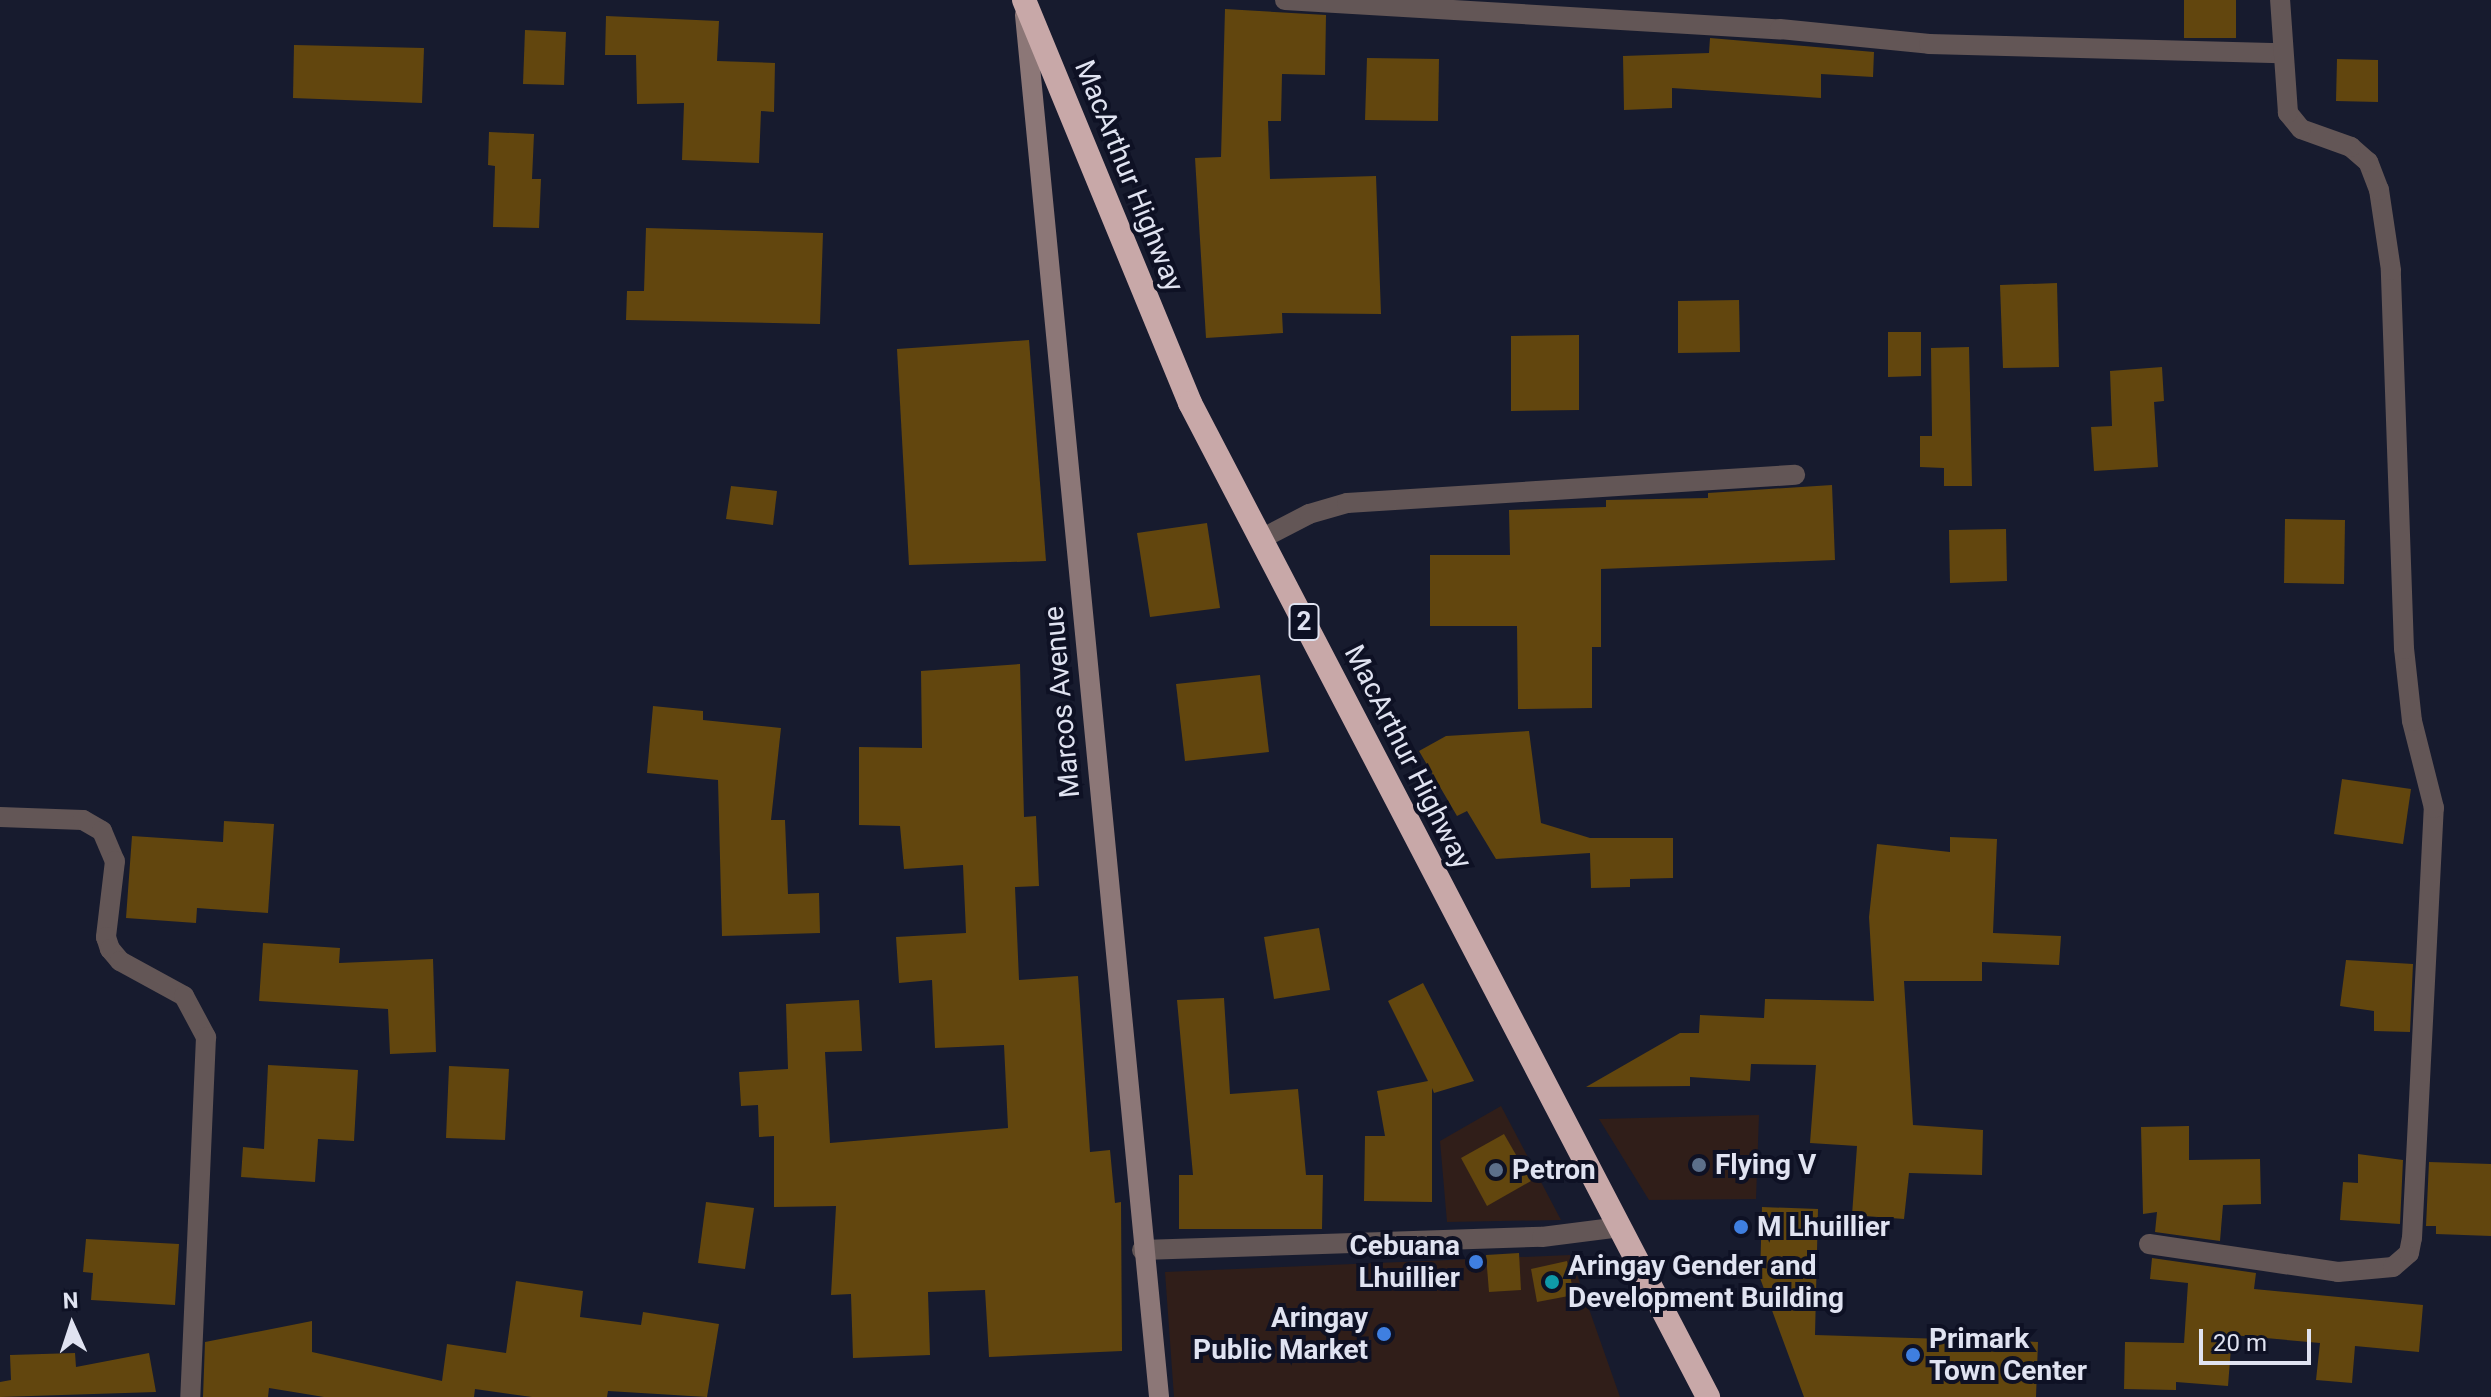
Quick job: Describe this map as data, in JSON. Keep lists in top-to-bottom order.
{
  "streets": {
    "highway": ["MacArthur Highway", "2"],
    "street": ["Marcos Avenue"]
  },
  "crossings": [
    ["MacArthur Highway", "Marcos Avenue"]
  ],
  "places": [
    "Flying V",
    "Petron",
    "M Lhuillier",
    "Cebuana Lhuillier",
    "Aringay Gender and Development Building",
    "Aringay Public Market",
    "Primark Town Center"
  ],
  "scale_bar": "20 m",
  "north": "top"
}
